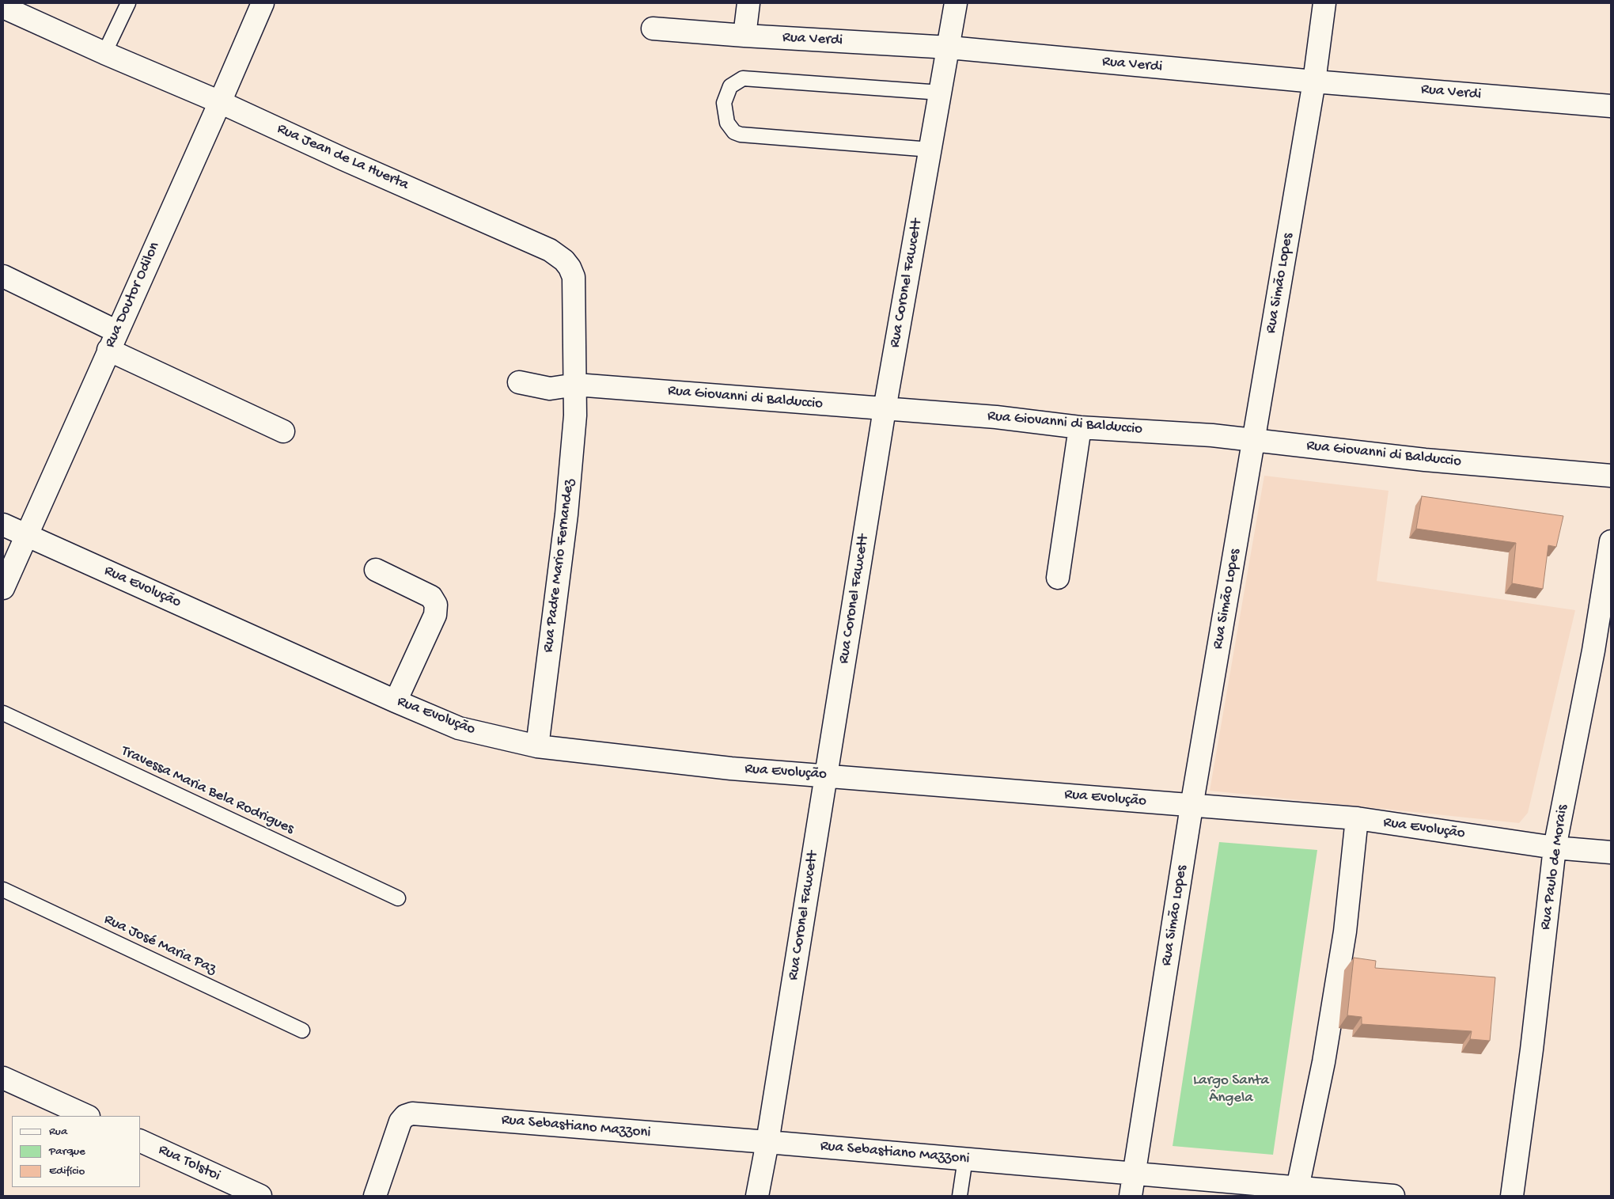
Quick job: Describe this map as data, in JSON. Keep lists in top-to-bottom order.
{
  "streets": {
    "street": [
      "Rua Verdi",
      "Rua Jean de La Huerta",
      "Rua Coronel Fawcett",
      "Rua Simão Lopes",
      "Rua Doutor Odilon",
      "Rua Giovanni di Balduccio",
      "Rua Padre Mario Fernandez",
      "Rua Evolução",
      "Rua Paulo de Morais",
      "Rua Sebastiano Mazzoni",
      "Rua Tolstoi"
    ],
    "lane": ["Travessa Maria Bela Rodrigues", "Rua José Maria Paz"]
  },
  "crossings": [
    ["Rua Verdi", "Rua Coronel Fawcett"],
    ["Rua Verdi", "Rua Simão Lopes"],
    ["Rua Jean de La Huerta", "Rua Doutor Odilon"],
    ["Rua Jean de La Huerta", "Rua Giovanni di Balduccio"],
    ["Rua Jean de La Huerta", "Rua Padre Mario Fernandez"],
    ["Rua Coronel Fawcett", "Rua Giovanni di Balduccio"],
    ["Rua Coronel Fawcett", "Rua Evolução"],
    ["Rua Coronel Fawcett", "Rua Sebastiano Mazzoni"],
    ["Rua Simão Lopes", "Rua Giovanni di Balduccio"],
    ["Rua Simão Lopes", "Rua Evolução"],
    ["Rua Simão Lopes", "Rua Sebastiano Mazzoni"],
    ["Rua Doutor Odilon", "Rua Evolução"],
    ["Rua Giovanni di Balduccio", "Rua Padre Mario Fernandez"],
    ["Rua Padre Mario Fernandez", "Rua Evolução"],
    ["Rua Evolução", "Rua Paulo de Morais"]
  ],
  "parks": ["Largo Santa Ângela"],
  "legend": ["Rua", "Parque", "Edifício"]
}
